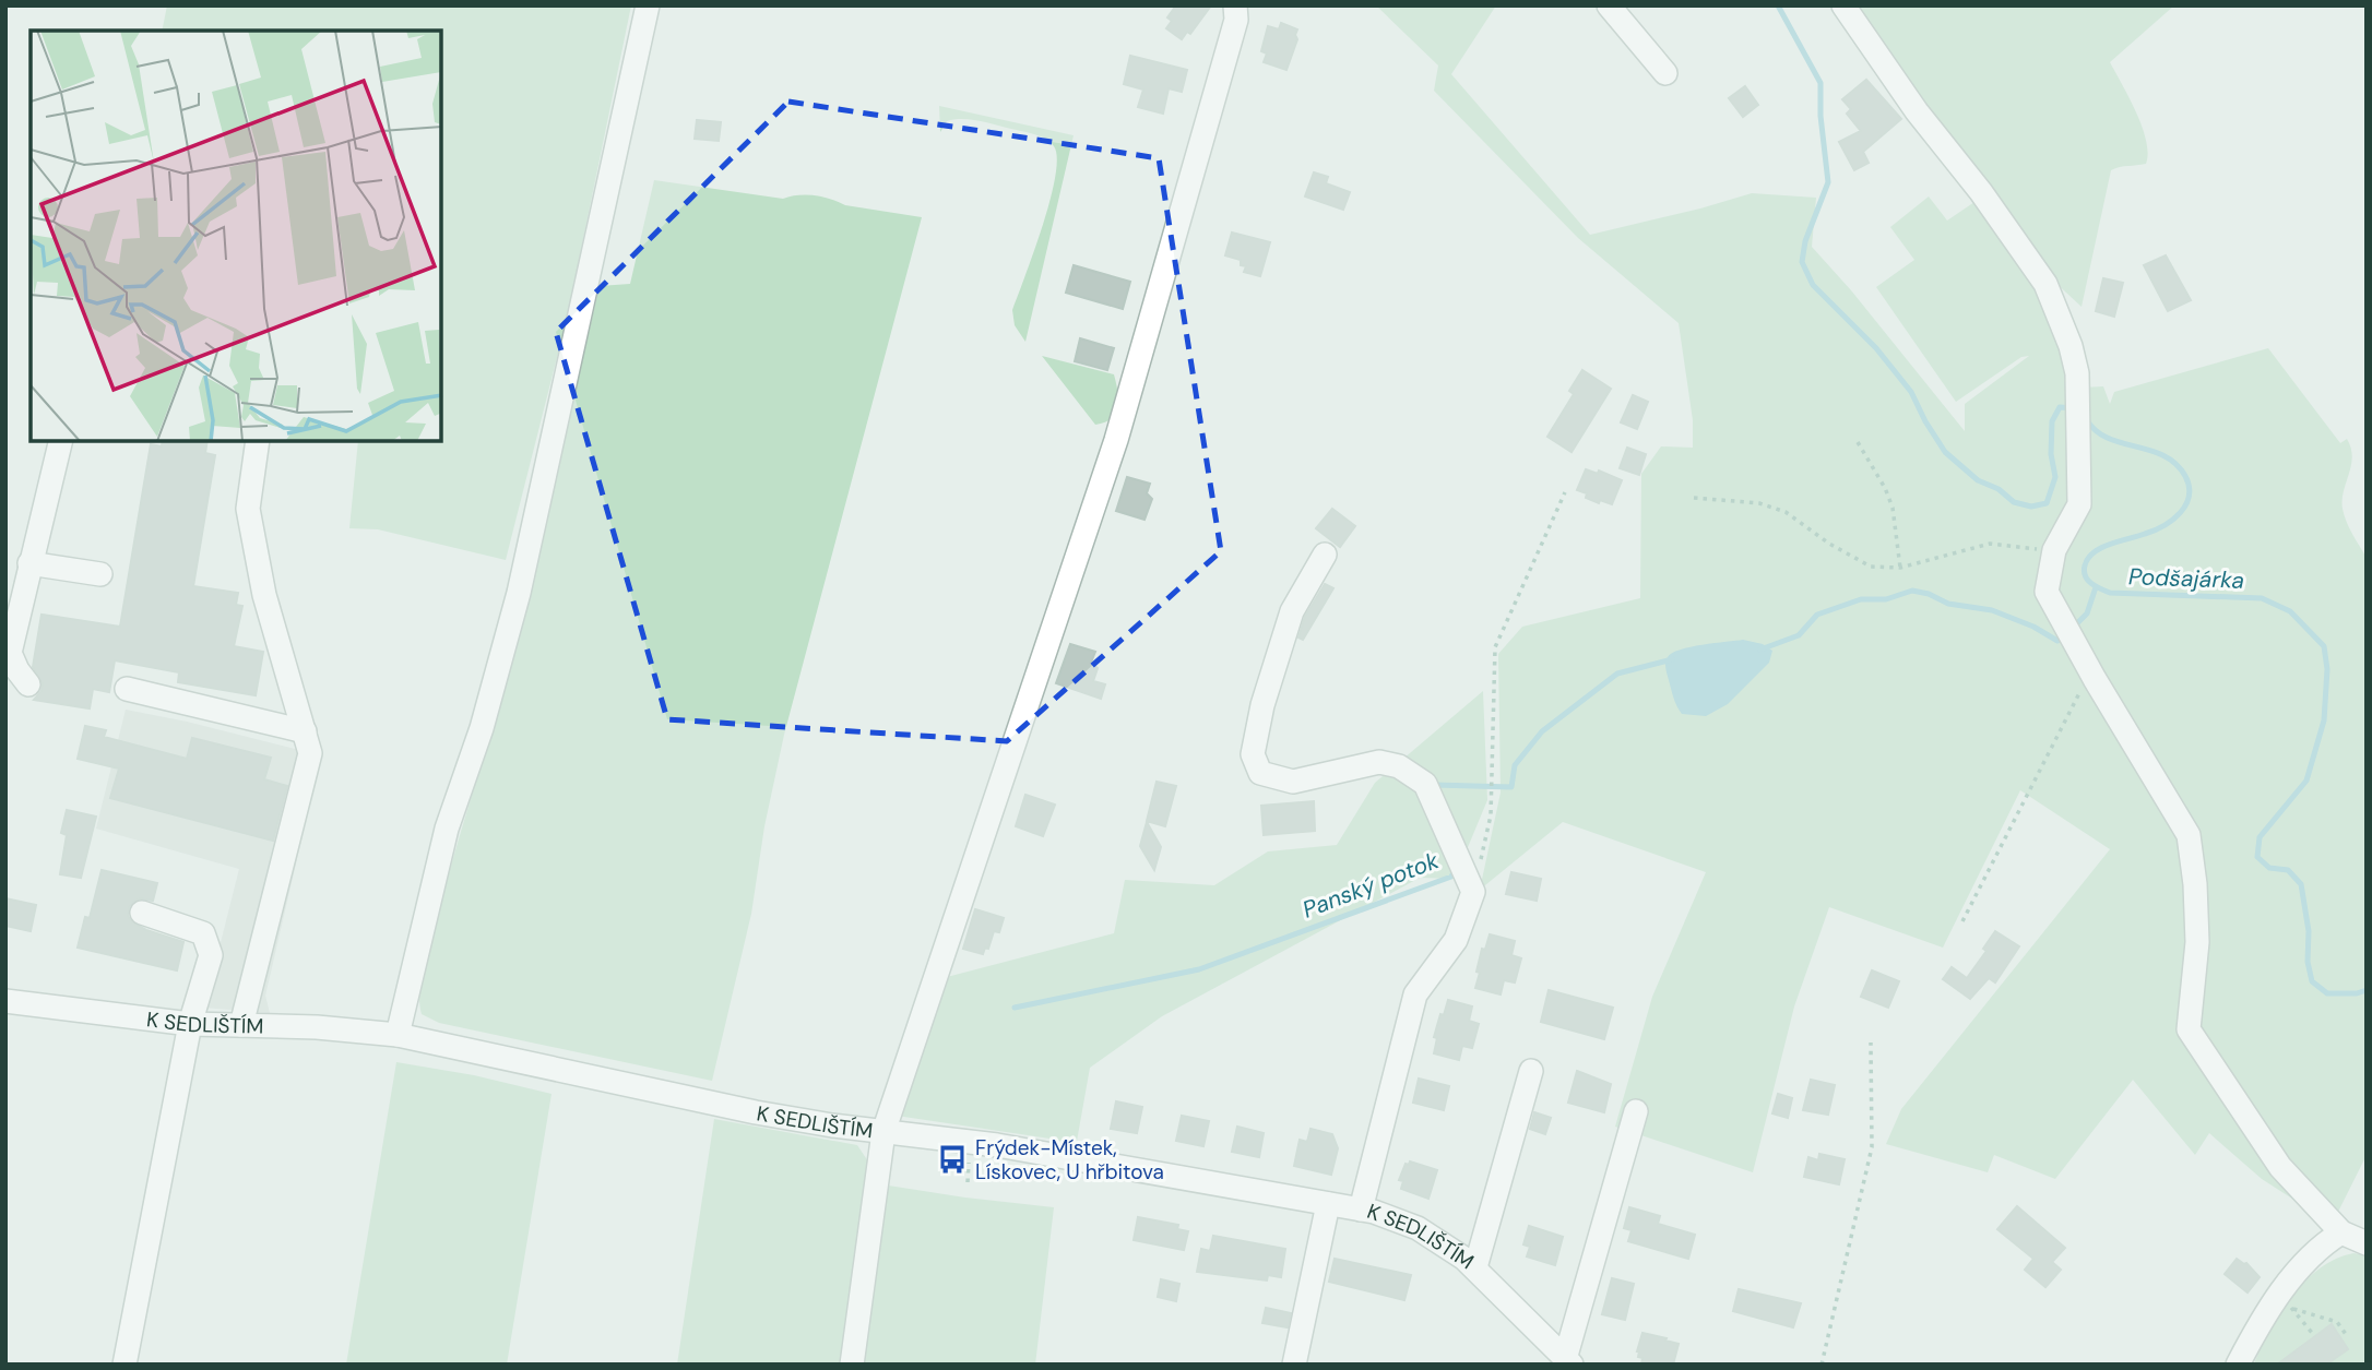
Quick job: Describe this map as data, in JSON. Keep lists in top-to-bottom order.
{
  "streets": {
    "street": ["K SEDLIŠTÍM"]
  },
  "water": ["Podšajárka", "Panský potok"],
  "places": {
    "bus stop": ["Frýdek-Místek, Lískovec, U hřbitova"]
  }
}
